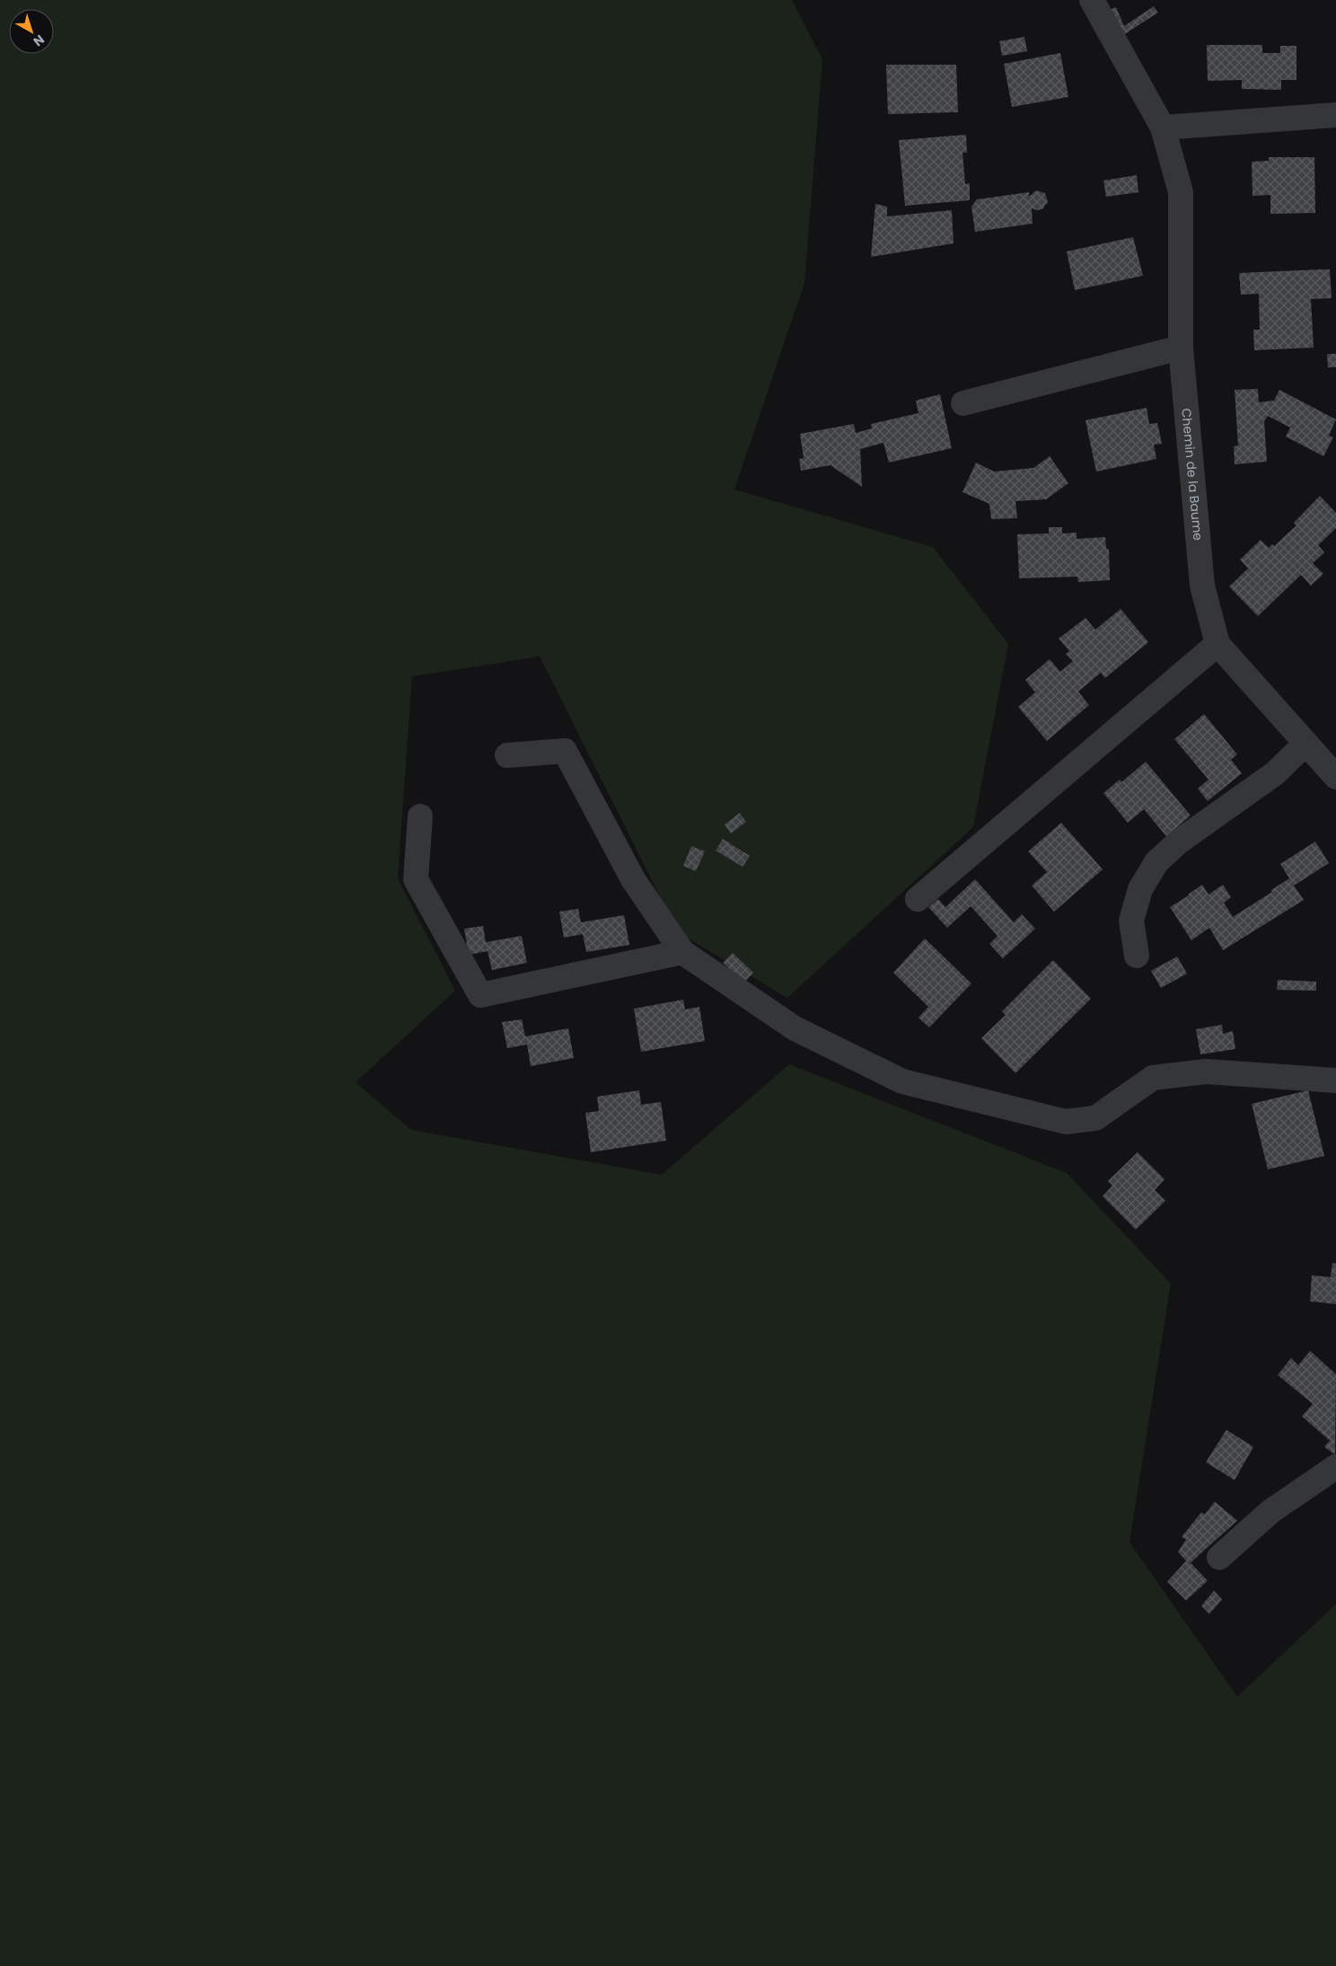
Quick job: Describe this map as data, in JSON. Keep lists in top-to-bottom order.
{
  "streets": {
    "street": ["Chemin de la Baume"]
  },
  "north": "bottom right"
}
